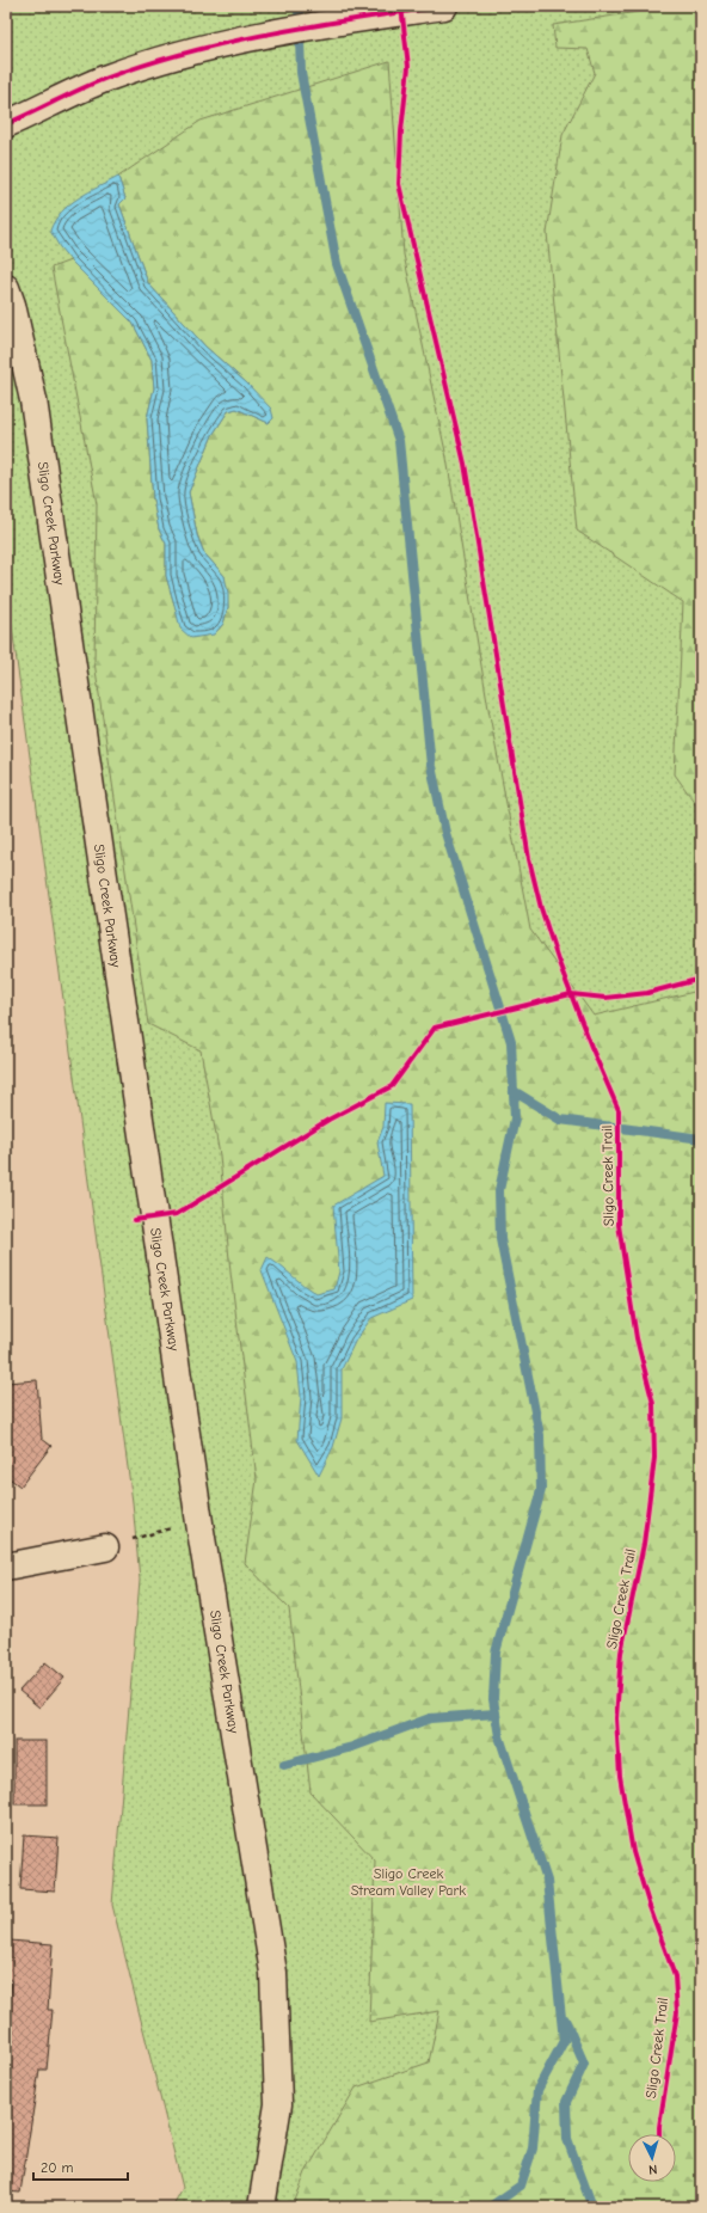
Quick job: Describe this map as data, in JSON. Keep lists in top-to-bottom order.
{
  "streets": {
    "street": ["Sligo Creek Parkway"],
    "cycle path": ["Sligo Creek Trail"]
  },
  "parks": ["Sligo Creek Stream Valley Park"],
  "scale_bar": "20 m",
  "north": "bottom"
}
